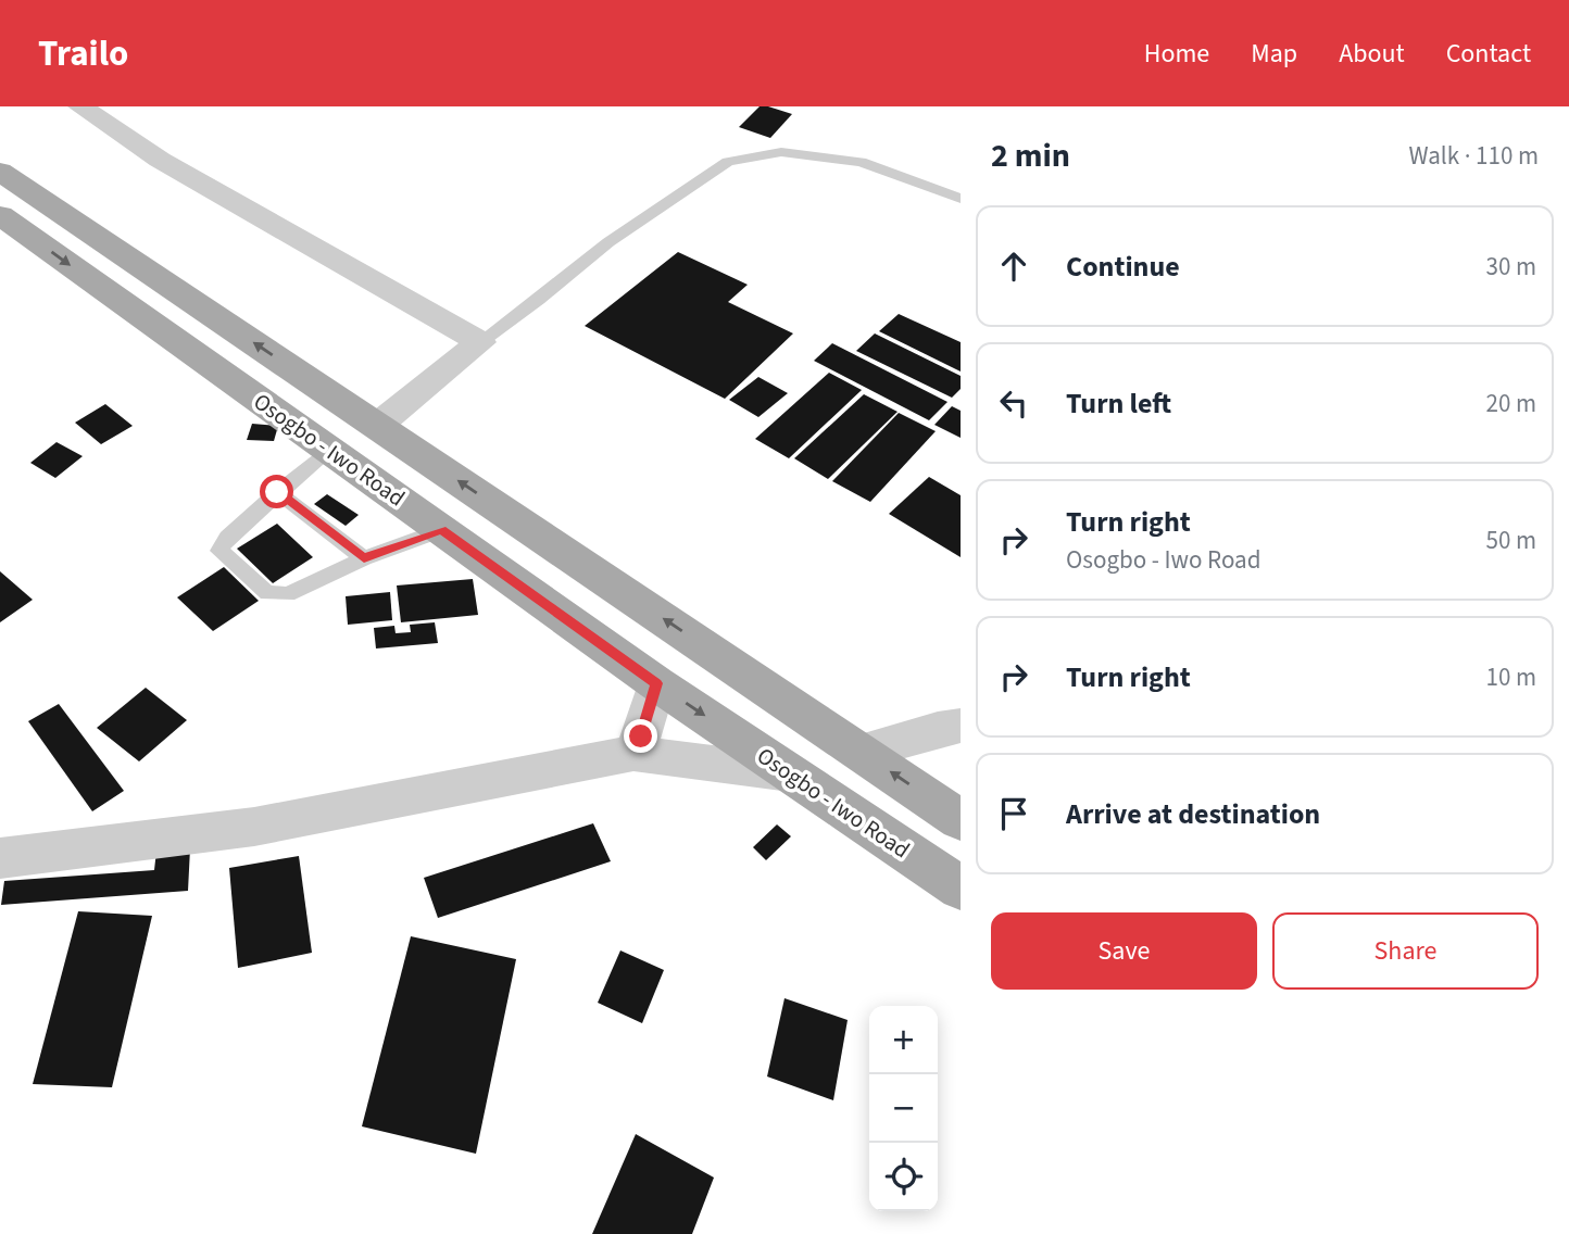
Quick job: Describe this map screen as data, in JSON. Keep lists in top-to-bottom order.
{
  "streets": {
    "main road": ["Osogbo - Iwo Road"]
  },
  "page": {
    "header": "Trailo",
    "nav": [
      "Home",
      "Map",
      "About",
      "Contact"
    ],
    "heading": ["2 min", "Walk · 110 m"],
    "list": [
      ["Continue", "30 m"],
      ["Turn left", "20 m"],
      ["Turn right", "Osogbo - Iwo Road", "50 m"],
      ["Turn right", "10 m"],
      "Arrive at destination"
    ],
    "buttons": ["Save", "Share"],
    "map_buttons": ["+", "−"]
  }
}
